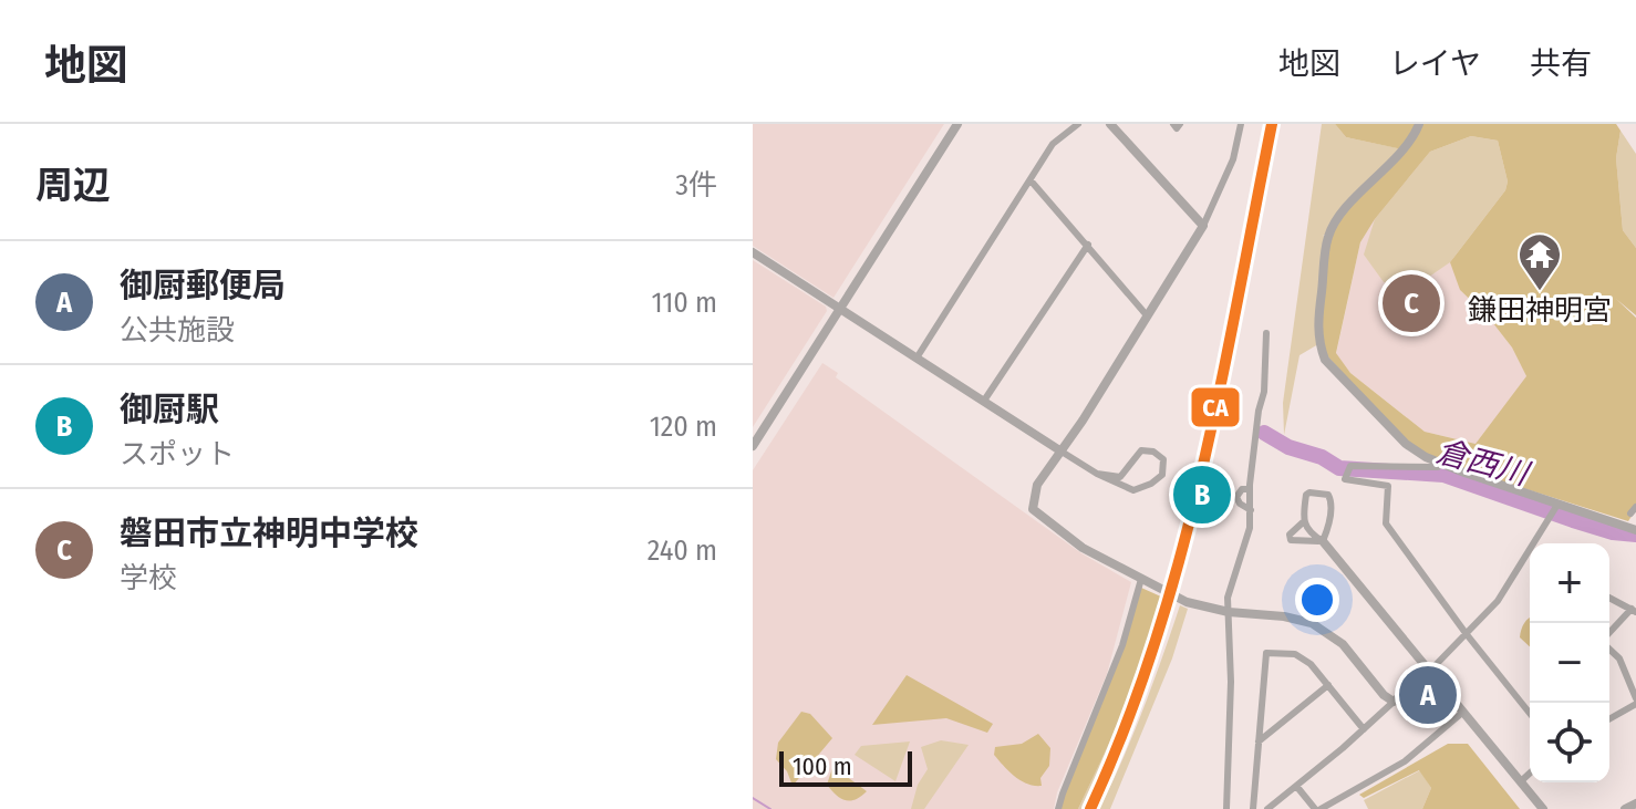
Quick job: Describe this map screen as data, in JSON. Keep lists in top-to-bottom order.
{
  "water": ["倉西川"],
  "places": {
    "temple": ["鎌田神明宮"]
  },
  "lines": ["transit line CA"],
  "scale_bar": "100 m",
  "page": {
    "header": "地図",
    "nav": ["地図", "レイヤ", "共有"],
    "heading": ["周辺", "3件"],
    "list": [
      {
        "mark": "A",
        "name": "御厨郵便局",
        "note": "公共施設",
        "value": "110 m"
      },
      {
        "mark": "B",
        "name": "御厨駅",
        "note": "スポット",
        "value": "120 m"
      },
      {
        "mark": "C",
        "name": "磐田市立神明中学校",
        "note": "学校",
        "value": "240 m"
      }
    ],
    "pins": ["C", "B", "A"],
    "map_buttons": ["+", "−"],
    "scale": "100 m"
  }
}
